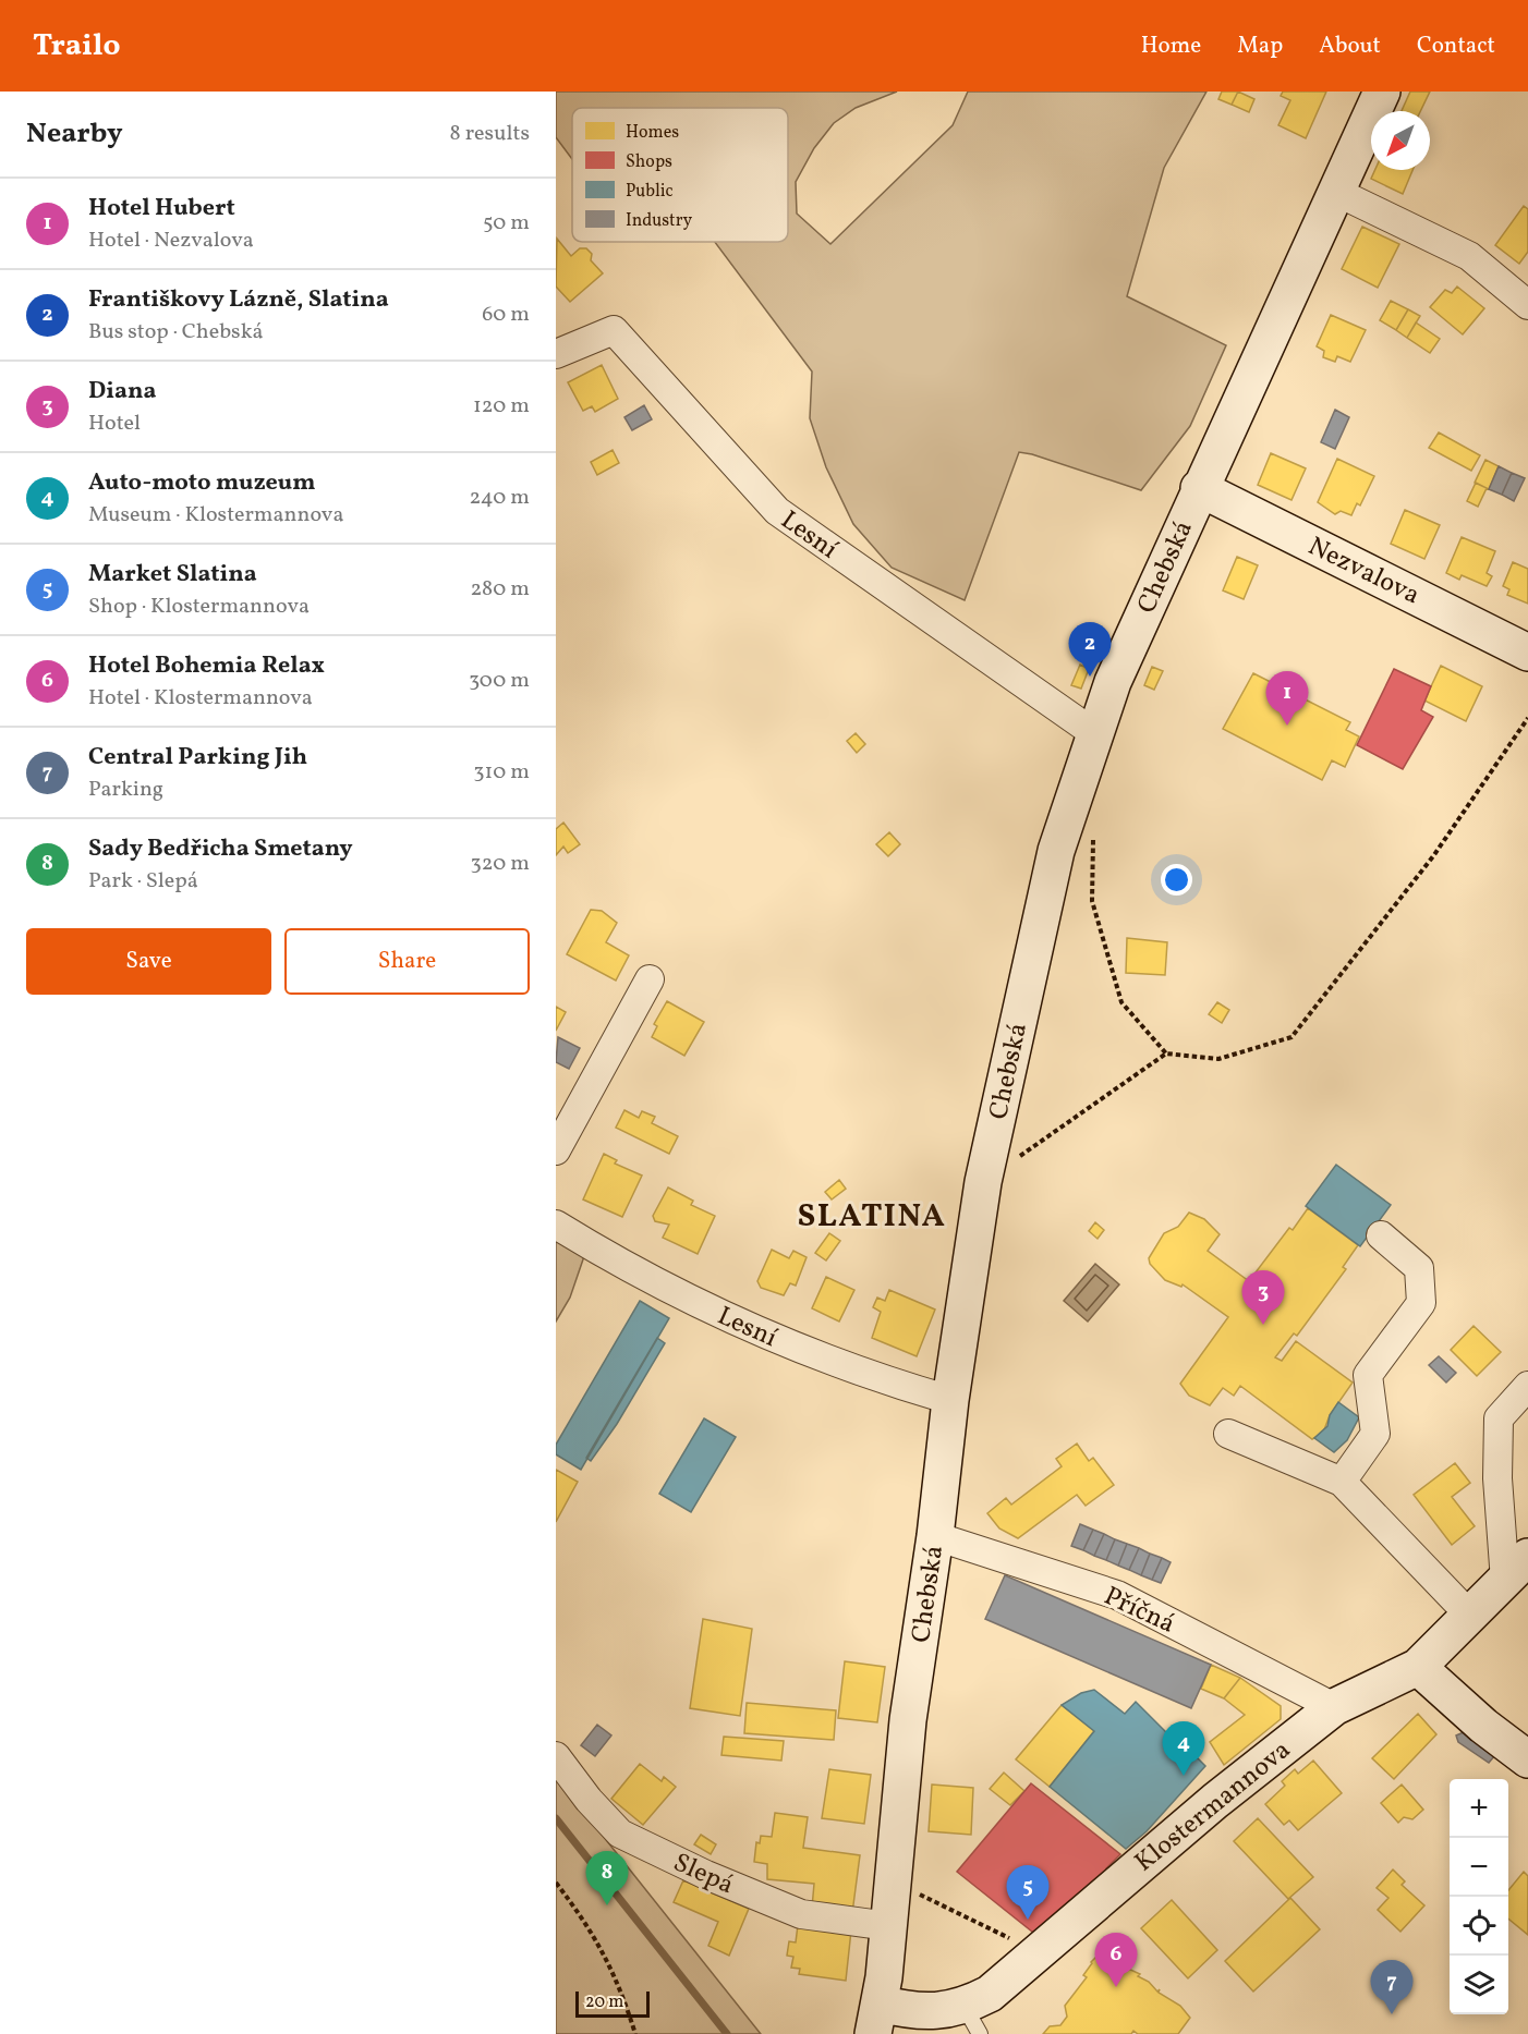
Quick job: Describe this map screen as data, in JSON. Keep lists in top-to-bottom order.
{
  "streets": {
    "street": [
      "Lesní",
      "Chebská",
      "Nezvalova",
      "Příčná",
      "Klostermannova",
      "Slepá"
    ]
  },
  "crossings": [
    ["Lesní", "Chebská"],
    ["Chebská", "Nezvalova"],
    ["Chebská", "Příčná"],
    ["Chebská", "Klostermannova"],
    ["Chebská", "Slepá"],
    ["Příčná", "Klostermannova"]
  ],
  "districts": ["SLATINA"],
  "legend": [
    "Homes",
    "Shops",
    "Public",
    "Industry"
  ],
  "scale_bar": "20 m",
  "north": "bottom left",
  "page": {
    "header": "Trailo",
    "nav": [
      "Home",
      "Map",
      "About",
      "Contact"
    ],
    "heading": ["Nearby", "8 results"],
    "list": [
      {
        "mark": "1",
        "name": "Hotel Hubert",
        "note": "Hotel · Nezvalova",
        "value": "50 m"
      },
      {
        "mark": "2",
        "name": "Františkovy Lázně, Slatina",
        "note": "Bus stop · Chebská",
        "value": "60 m"
      },
      {
        "mark": "3",
        "name": "Diana",
        "note": "Hotel",
        "value": "120 m"
      },
      {
        "mark": "4",
        "name": "Auto-moto muzeum",
        "note": "Museum · Klostermannova",
        "value": "240 m"
      },
      {
        "mark": "5",
        "name": "Market Slatina",
        "note": "Shop · Klostermannova",
        "value": "280 m"
      },
      {
        "mark": "6",
        "name": "Hotel Bohemia Relax",
        "note": "Hotel · Klostermannova",
        "value": "300 m"
      },
      {
        "mark": "7",
        "name": "Central Parking Jih",
        "note": "Parking",
        "value": "310 m"
      },
      {
        "mark": "8",
        "name": "Sady Bedřicha Smetany",
        "note": "Park · Slepá",
        "value": "320 m"
      }
    ],
    "pins": [
      "2",
      "1",
      "3",
      "4",
      "8",
      "5",
      "6",
      "7"
    ],
    "buttons": ["Save", "Share"],
    "map_buttons": ["+", "−"],
    "scale": "20 m"
  }
}
